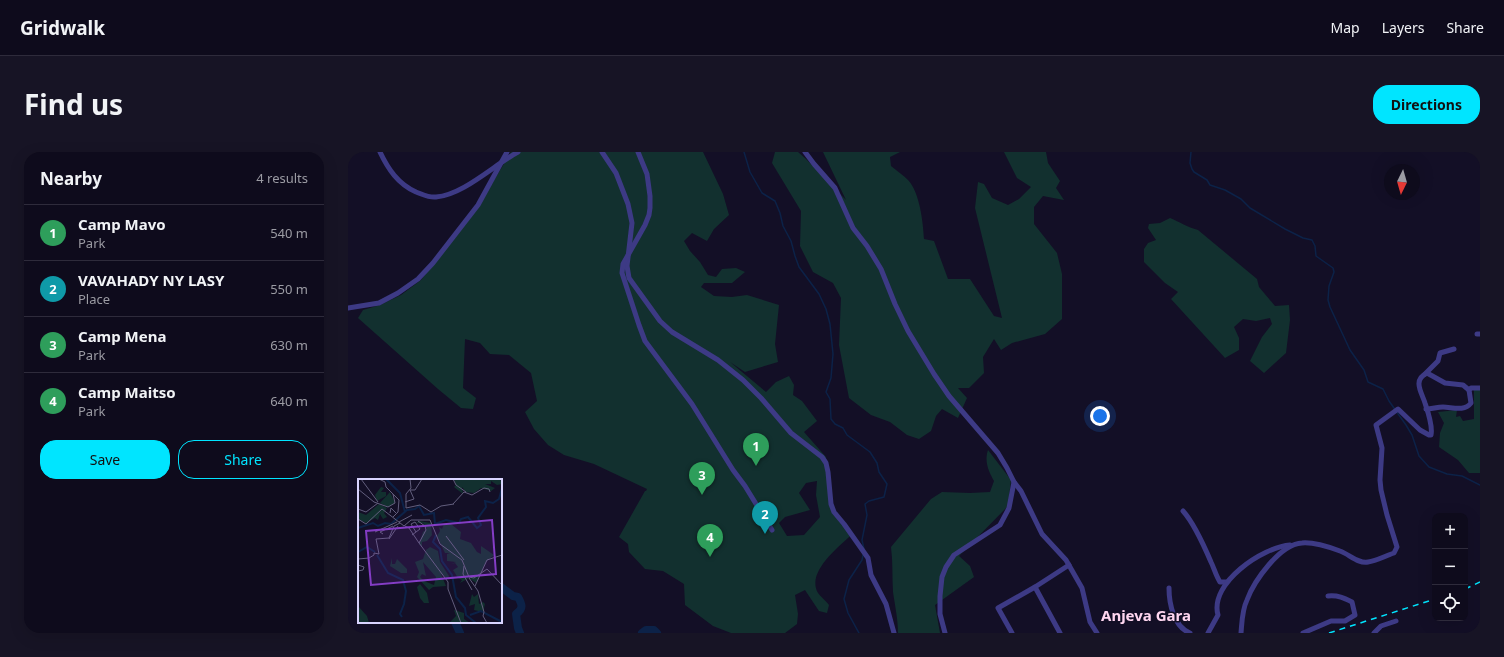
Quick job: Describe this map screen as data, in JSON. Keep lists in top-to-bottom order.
{
  "districts": ["Anjeva Gara"],
  "north": "bottom",
  "page": {
    "header": "Gridwalk",
    "nav": ["Map", "Layers", "Share"],
    "title": "Find us",
    "buttons": [
      "Directions",
      ["Save", "Share"]
    ],
    "heading": ["Nearby", "4 results"],
    "list": [
      {
        "mark": "1",
        "name": "Camp Mavo",
        "note": "Park",
        "value": "540 m"
      },
      {
        "mark": "2",
        "name": "VAVAHADY NY LASY",
        "note": "Place",
        "value": "550 m"
      },
      {
        "mark": "3",
        "name": "Camp Mena",
        "note": "Park",
        "value": "630 m"
      },
      {
        "mark": "4",
        "name": "Camp Maitso",
        "note": "Park",
        "value": "640 m"
      }
    ],
    "pins": [
      "1",
      "3",
      "2",
      "4"
    ],
    "map_buttons": ["+", "−"]
  }
}
